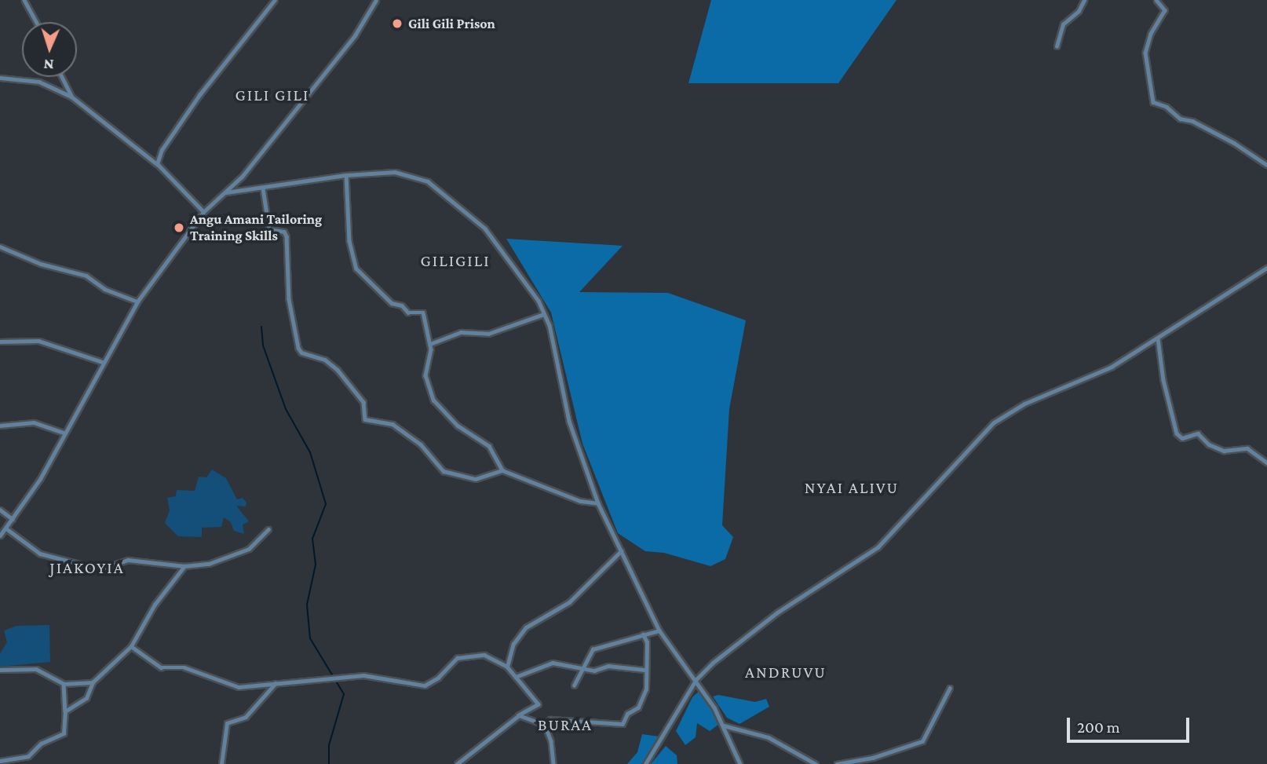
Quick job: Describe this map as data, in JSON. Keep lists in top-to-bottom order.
{
  "districts": [
    "GILI GILI",
    "GILIGILI",
    "NYAI ALIVU",
    "JIAKOYIA",
    "ANDRUVU",
    "BURAA"
  ],
  "places": ["Gili Gili Prison", "Angu Amani Tailoring Training Skills"],
  "scale_bar": "200 m",
  "north": "bottom"
}
